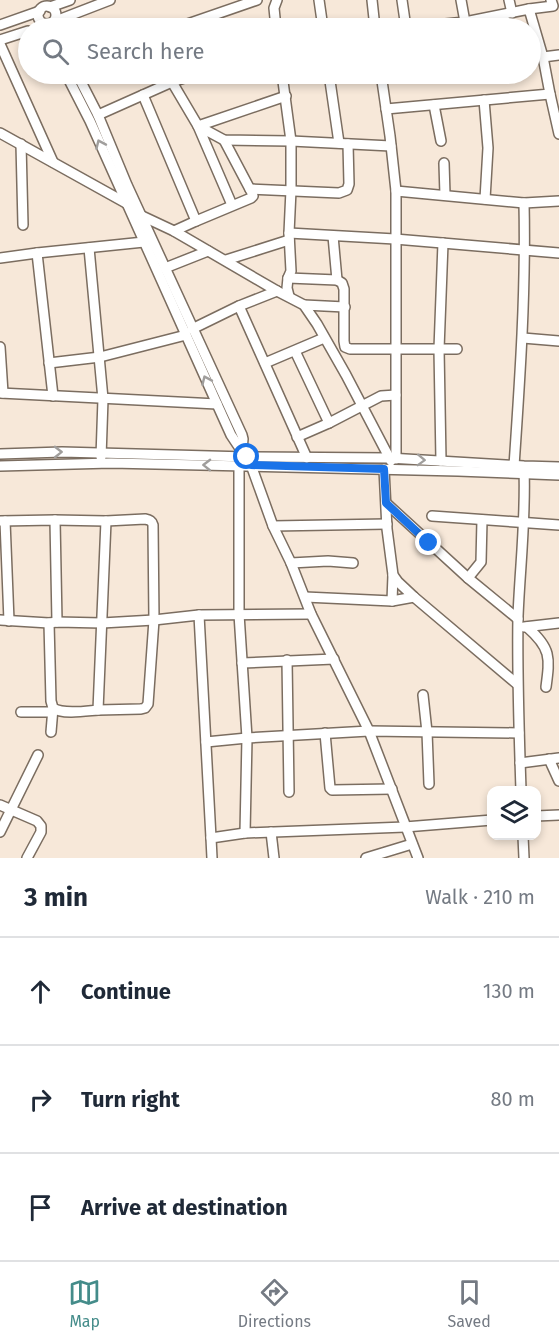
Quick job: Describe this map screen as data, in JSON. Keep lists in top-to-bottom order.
{
  "page": {
    "search": "Search here",
    "heading": ["3 min", "Walk · 210 m"],
    "list": [
      ["Continue", "130 m"],
      ["Turn right", "80 m"],
      "Arrive at destination"
    ],
    "nav": ["Map", "Directions", "Saved"]
  }
}
